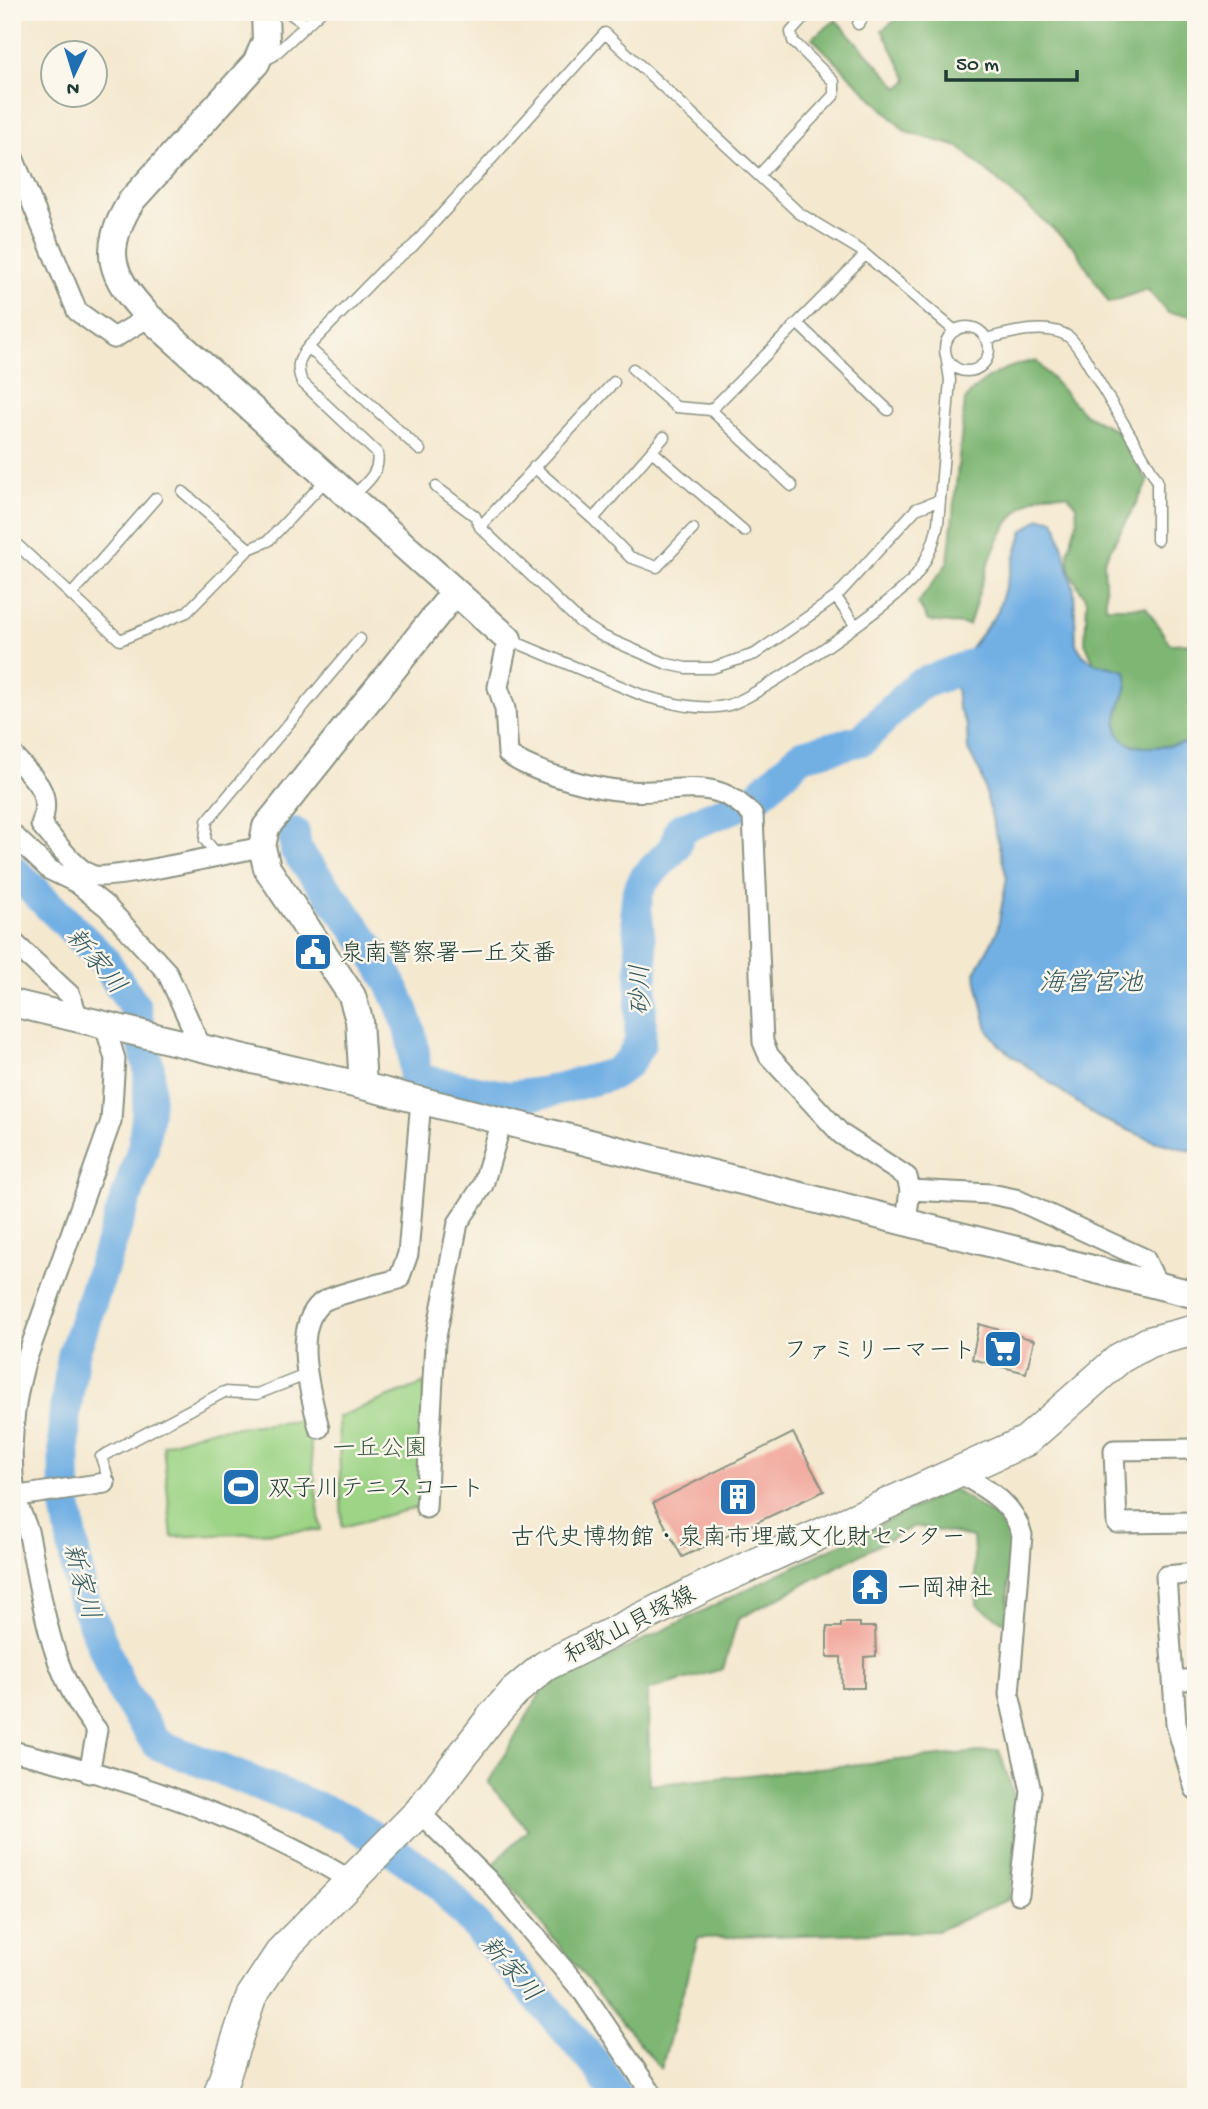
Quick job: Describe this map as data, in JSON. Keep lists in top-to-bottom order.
{
  "streets": {
    "main road": ["和歌山貝塚線"]
  },
  "water": ["新家川", "海営宮池", "砂川"],
  "parks": ["一丘公園"],
  "places": {
    "public building": ["泉南警察署一丘交番"],
    "supermarket": ["ファミリーマート"],
    "sports": ["双子川テニスコート"],
    "building": ["古代史博物館・泉南市埋蔵文化財センター"],
    "temple": ["一岡神社"]
  },
  "scale_bar": "50 m",
  "north": "bottom"
}
